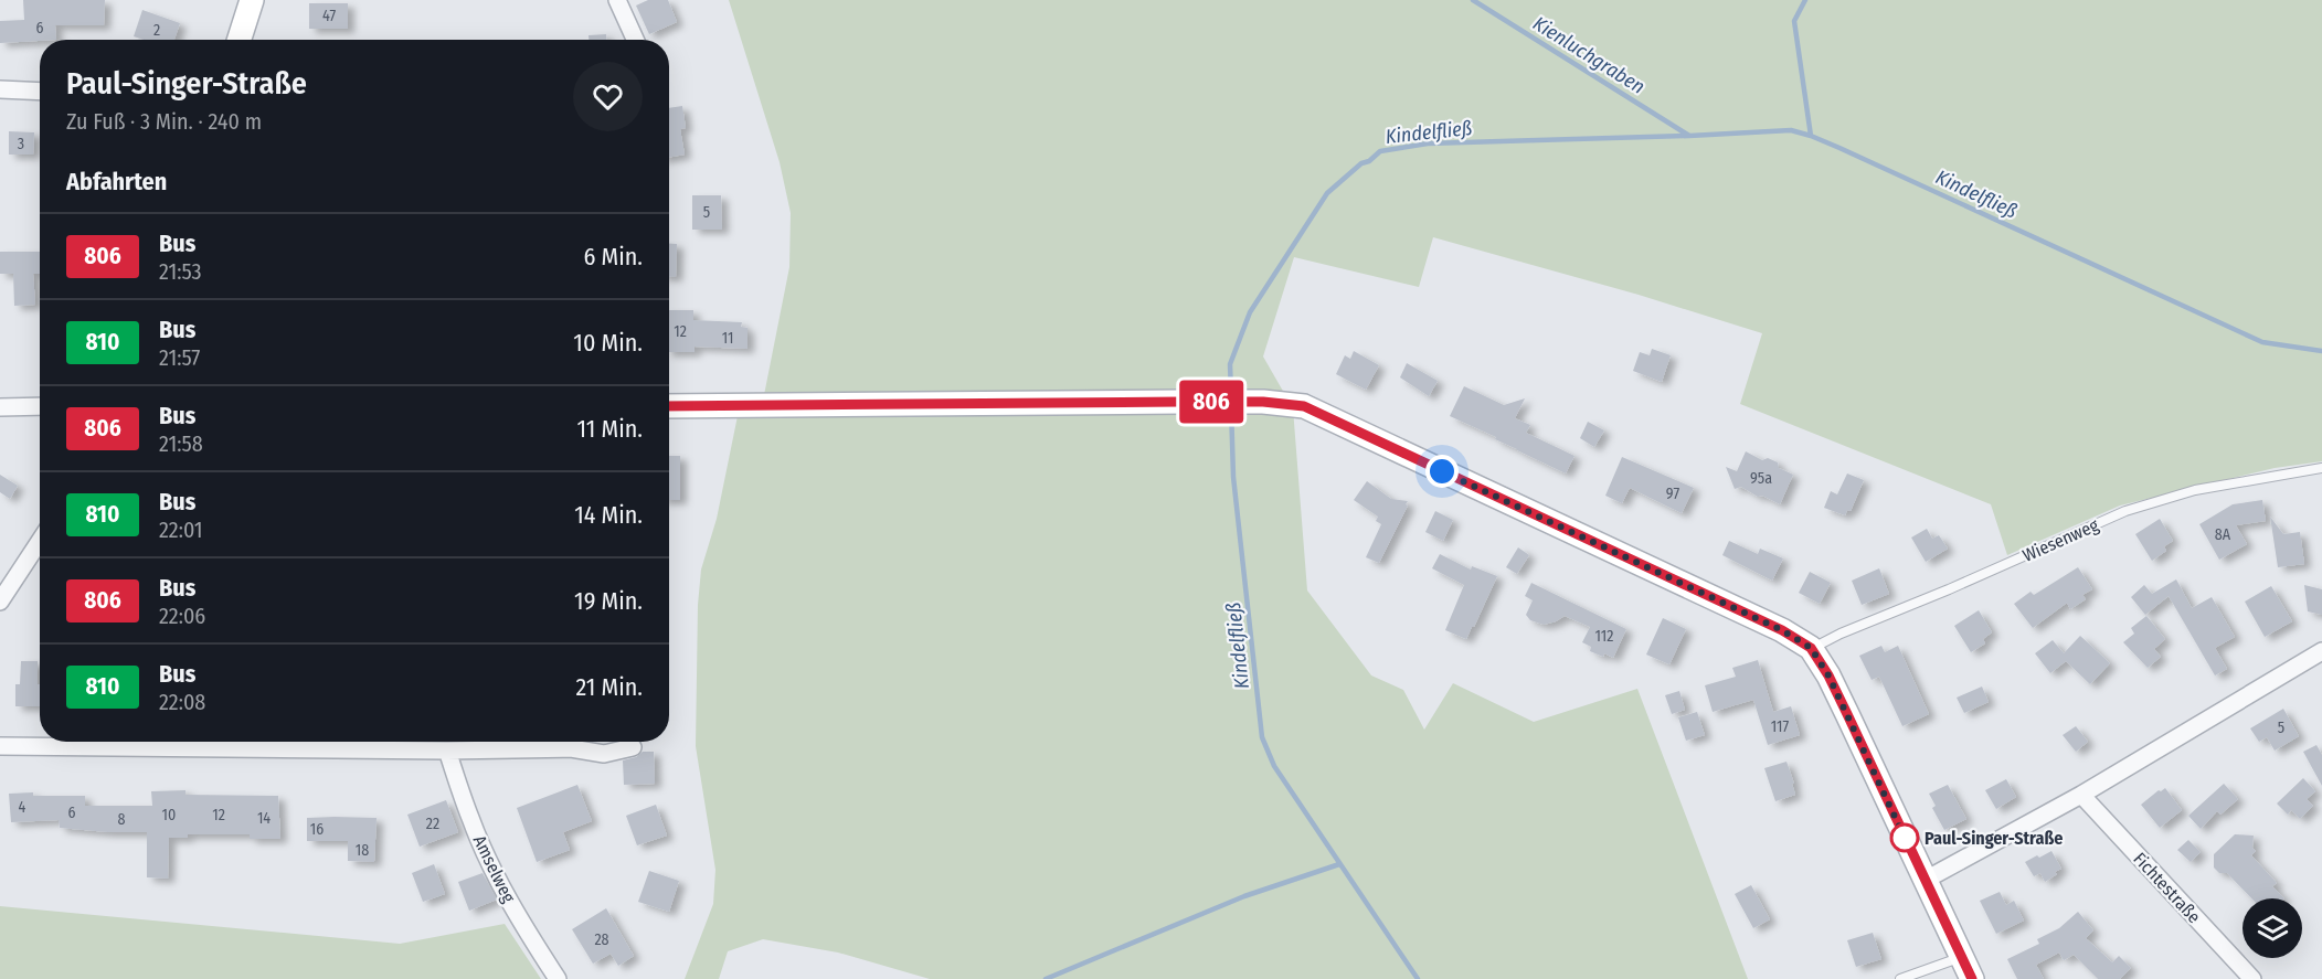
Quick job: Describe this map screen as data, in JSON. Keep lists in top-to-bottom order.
{
  "streets": {
    "street": ["Amselweg", "Fichtestraße"],
    "lane": ["Wiesenweg"]
  },
  "water": ["Kienluchgraben", "Kindelfließ"],
  "places": ["Paul-Singer-Straße"],
  "lines": ["bus line 806"],
  "house_numbers": [
    "47",
    "6",
    "2",
    "3",
    "5",
    "12",
    "11",
    "95a",
    "97",
    "8A",
    "112",
    "117",
    "5",
    "4",
    "6",
    "10",
    "12",
    "14",
    "8",
    "22",
    "16",
    "18",
    "28"
  ],
  "page": {
    "on_map": "806",
    "heading": [
      ["Paul-Singer-Straße", "Zu Fuß · 3 Min. · 240 m"],
      "Abfahrten"
    ],
    "list": [
      {
        "mark": "806",
        "name": "Bus",
        "note": "21:53",
        "value": "6 Min."
      },
      {
        "mark": "810",
        "name": "Bus",
        "note": "21:57",
        "value": "10 Min."
      },
      {
        "mark": "806",
        "name": "Bus",
        "note": "21:58",
        "value": "11 Min."
      },
      {
        "mark": "810",
        "name": "Bus",
        "note": "22:01",
        "value": "14 Min."
      },
      {
        "mark": "806",
        "name": "Bus",
        "note": "22:06",
        "value": "19 Min."
      },
      {
        "mark": "810",
        "name": "Bus",
        "note": "22:08",
        "value": "21 Min."
      }
    ]
  }
}
